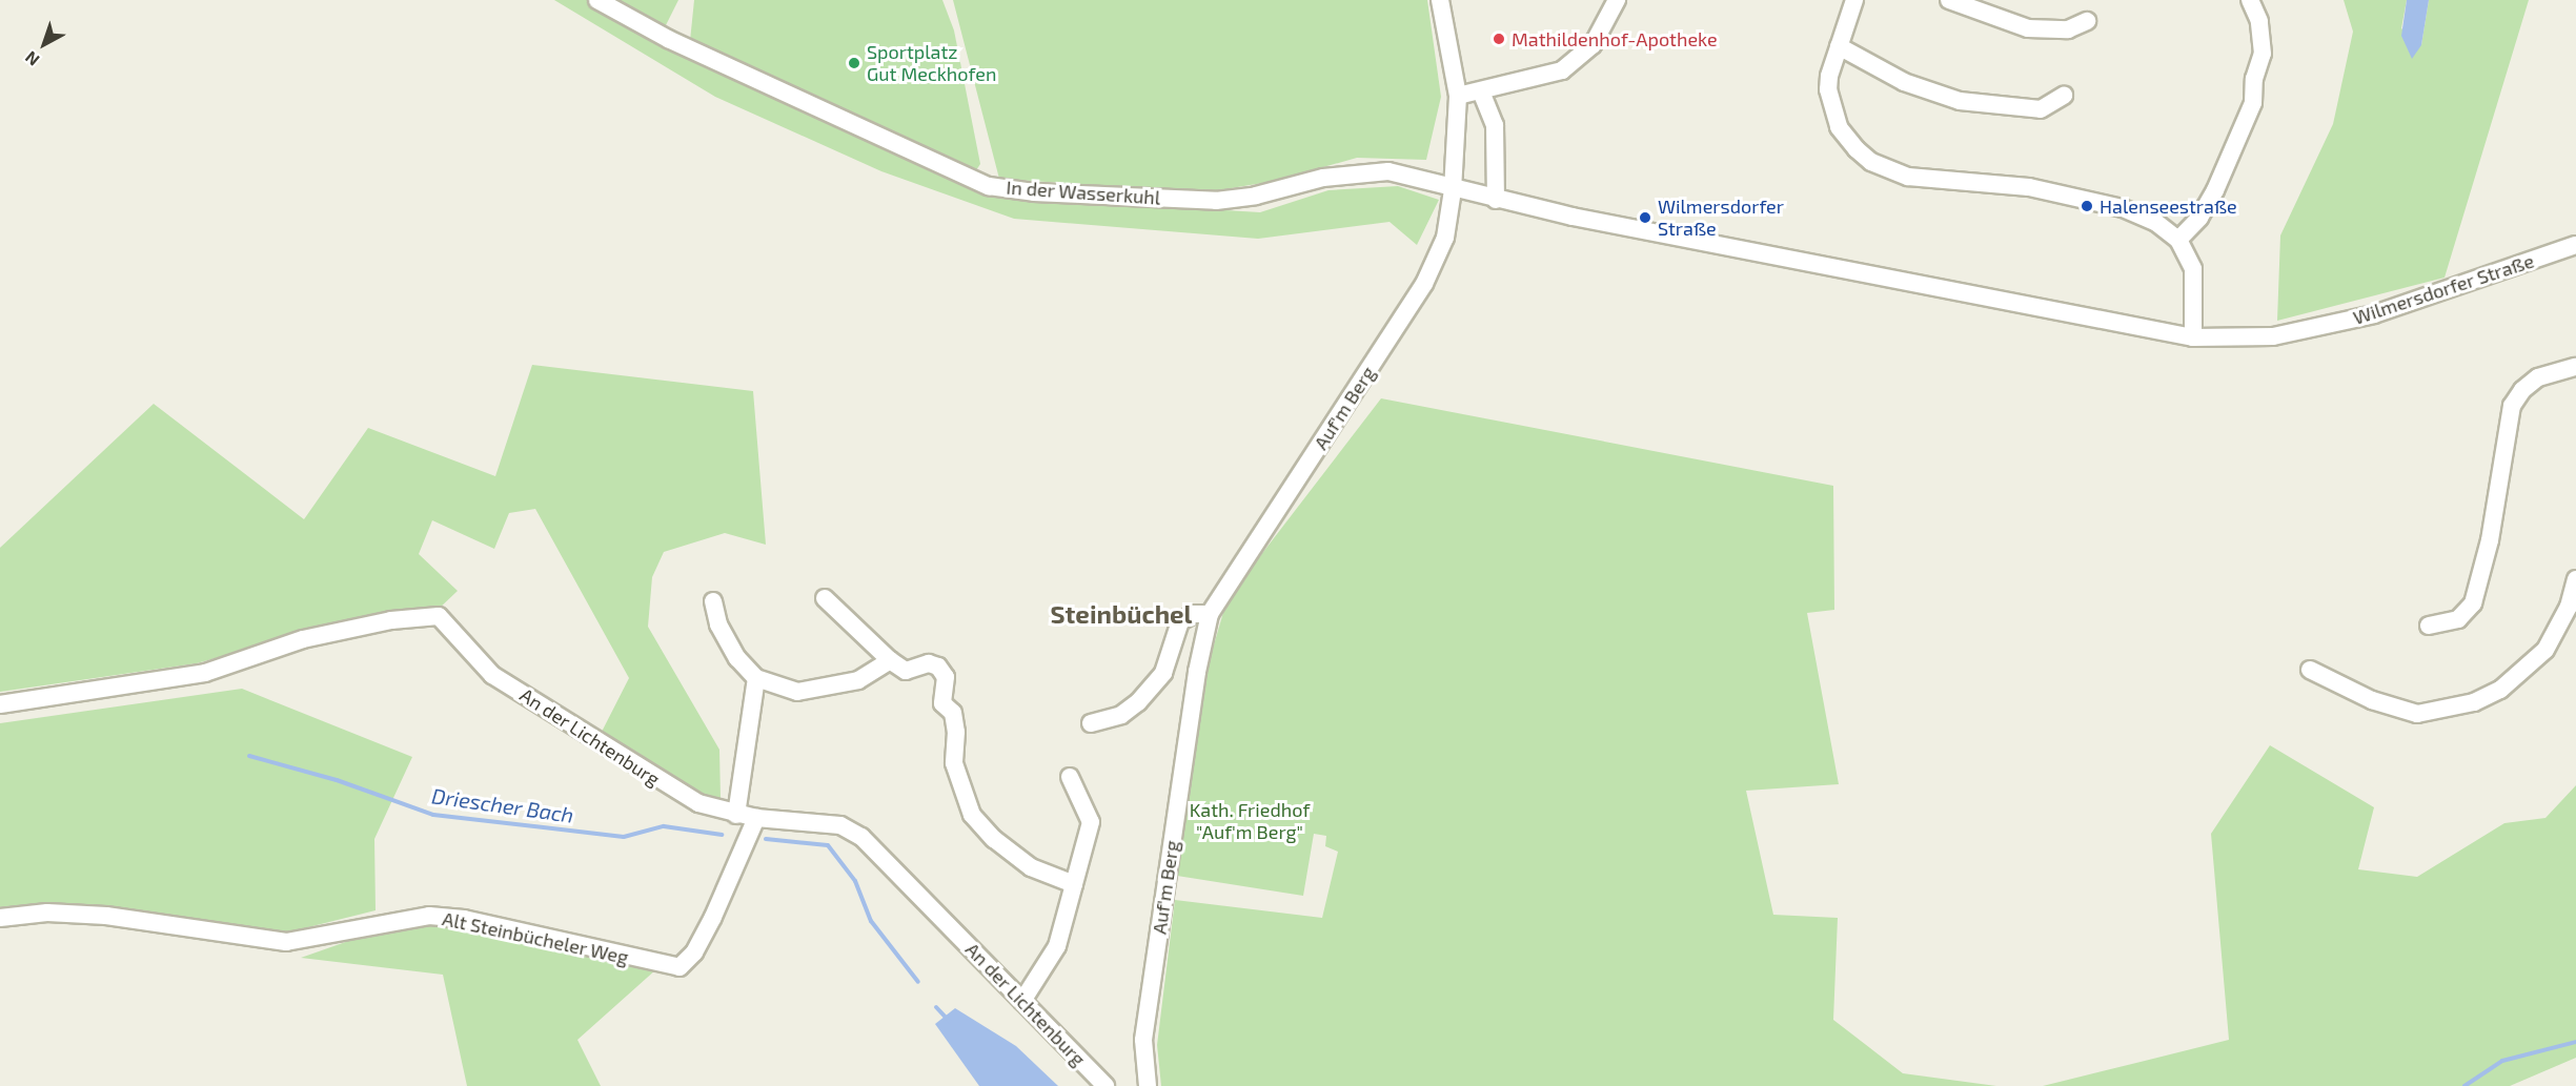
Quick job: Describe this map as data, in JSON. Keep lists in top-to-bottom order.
{
  "streets": {
    "street": [
      "In der Wasserkuhl",
      "Wilmersdorfer Straße",
      "Auf'm Berg",
      "An der Lichtenburg",
      "Alt Steinbücheler Weg"
    ]
  },
  "crossings": [
    ["In der Wasserkuhl", "Wilmersdorfer Straße"],
    ["In der Wasserkuhl", "Auf'm Berg"],
    ["Wilmersdorfer Straße", "Auf'm Berg"],
    ["An der Lichtenburg", "Alt Steinbücheler Weg"]
  ],
  "districts": ["Steinbüchel"],
  "water": ["Driescher Bach"],
  "parks": ["Kath. Friedhof \"Auf'm Berg\""],
  "places": [
    "Mathildenhof-Apotheke",
    "Sportplatz Gut Meckhofen",
    "Halenseestraße",
    "Wilmersdorfer Straße"
  ],
  "north": "bottom left"
}
